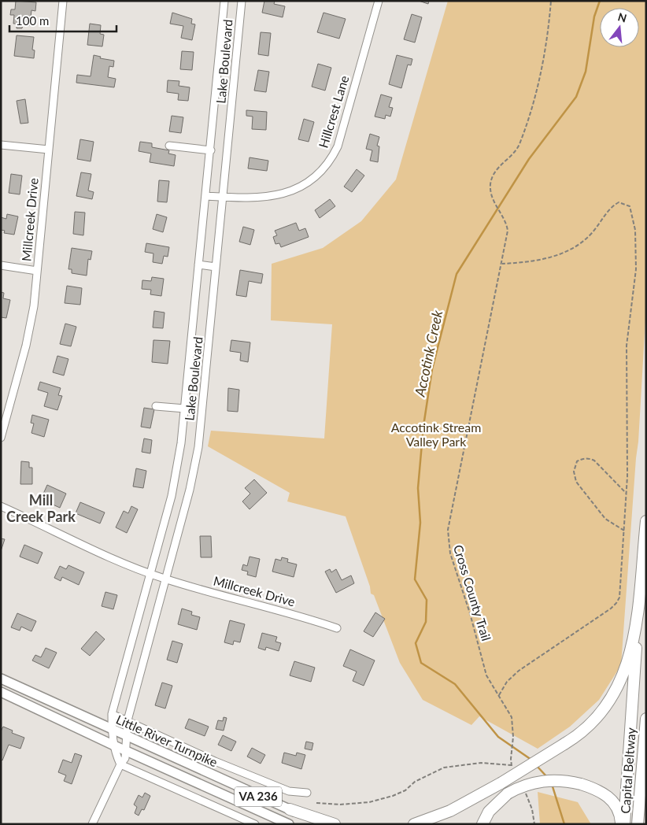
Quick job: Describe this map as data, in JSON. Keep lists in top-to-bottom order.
{
  "streets": {
    "highway": ["Capital Beltway"],
    "main road": ["Little River Turnpike", "VA 236"],
    "street": ["Lake Boulevard", "Hillcrest Lane", "Millcreek Drive"],
    "path": ["Cross County Trail"]
  },
  "crossings": [
    ["Lake Boulevard", "Hillcrest Lane"],
    ["Lake Boulevard", "Millcreek Drive"],
    ["Lake Boulevard", "Little River Turnpike"]
  ],
  "districts": ["Mill Creek Park"],
  "water": ["Accotink Creek"],
  "parks": ["Accotink Stream Valley Park"],
  "scale_bar": "100 m",
  "north": "top"
}
